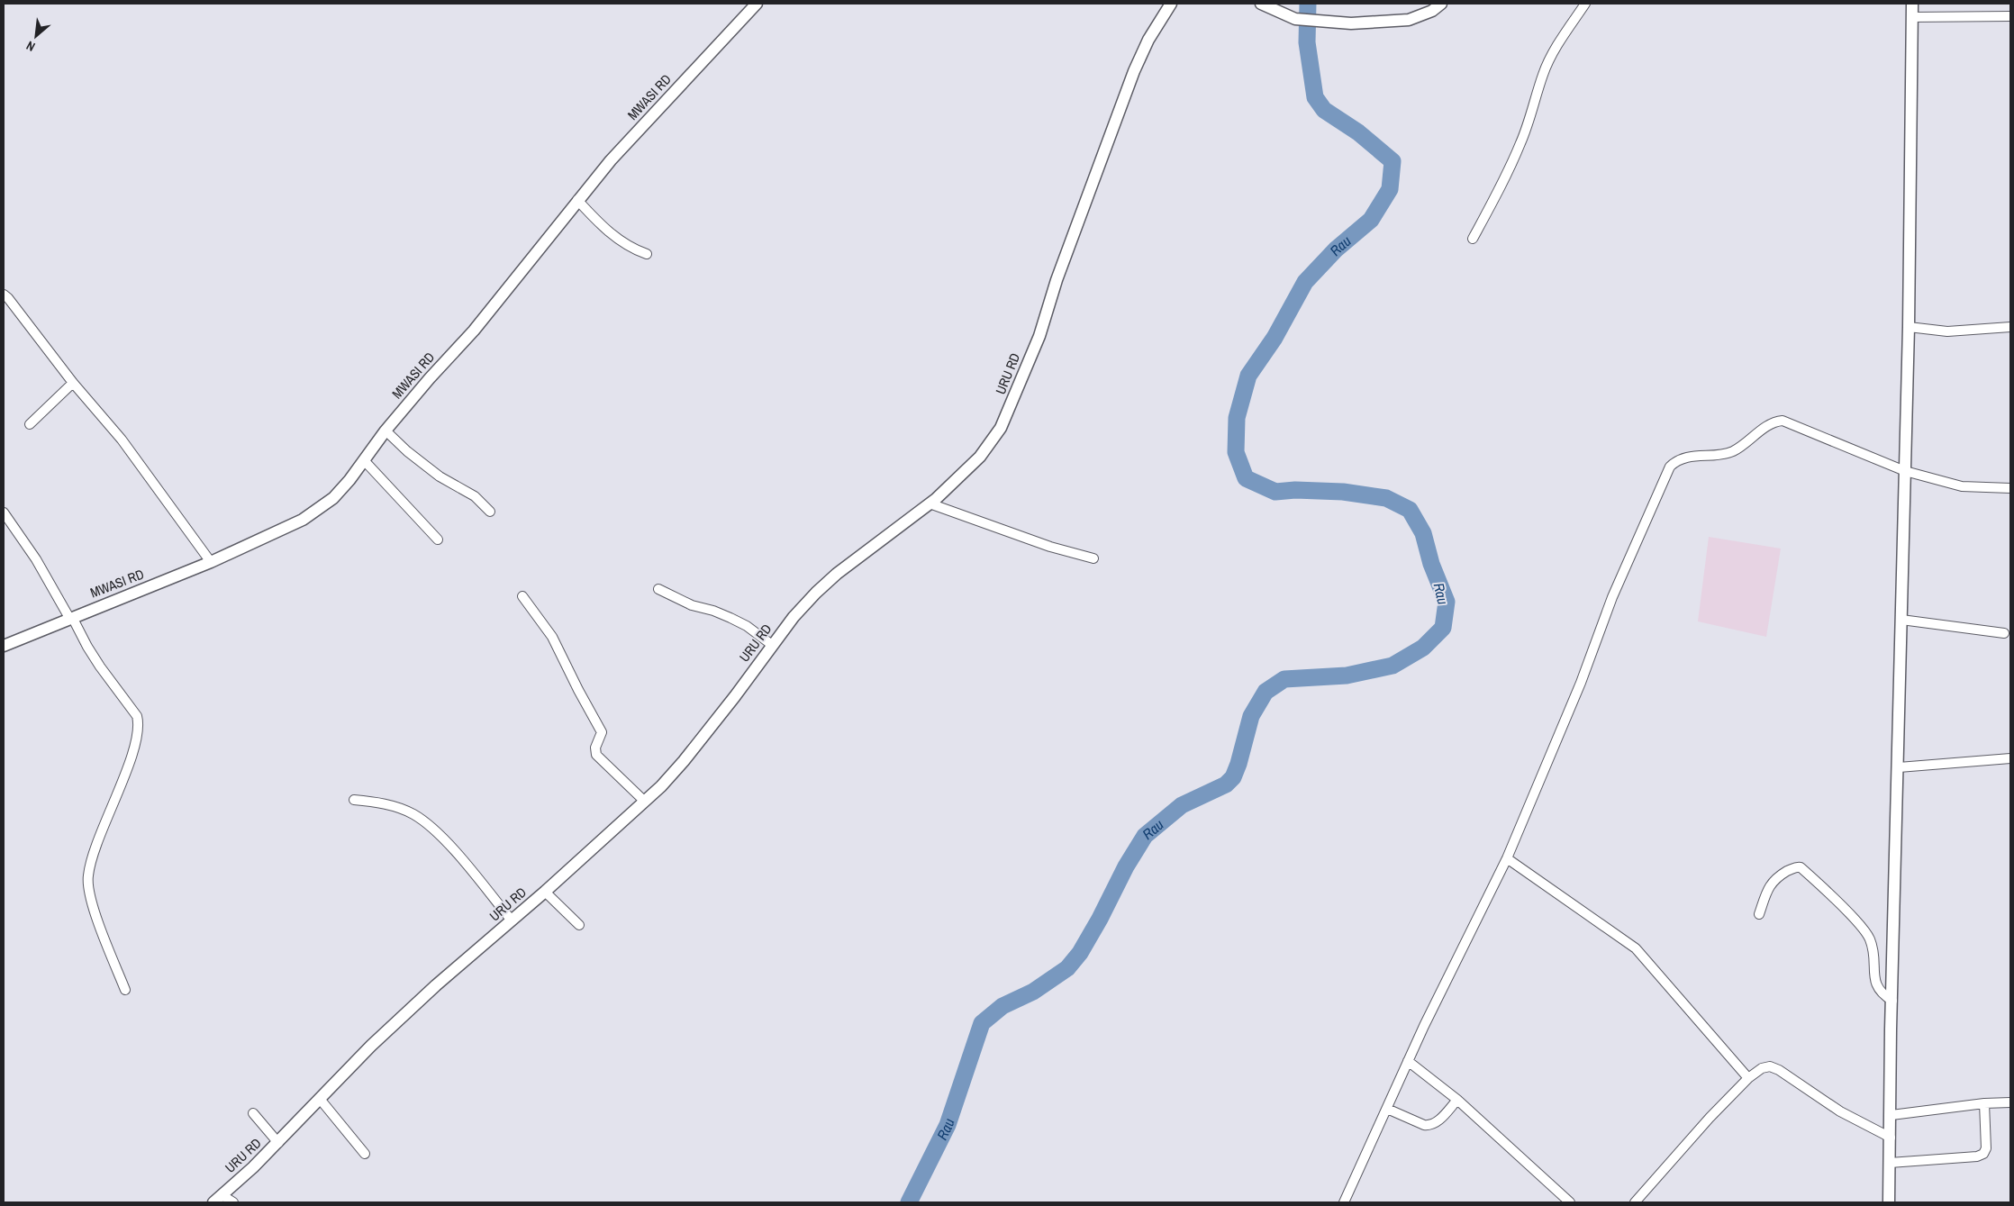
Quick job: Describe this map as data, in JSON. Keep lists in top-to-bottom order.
{
  "streets": {
    "street": ["MWASI RD", "URU RD"]
  },
  "water": ["Rau"],
  "north": "bottom left"
}
